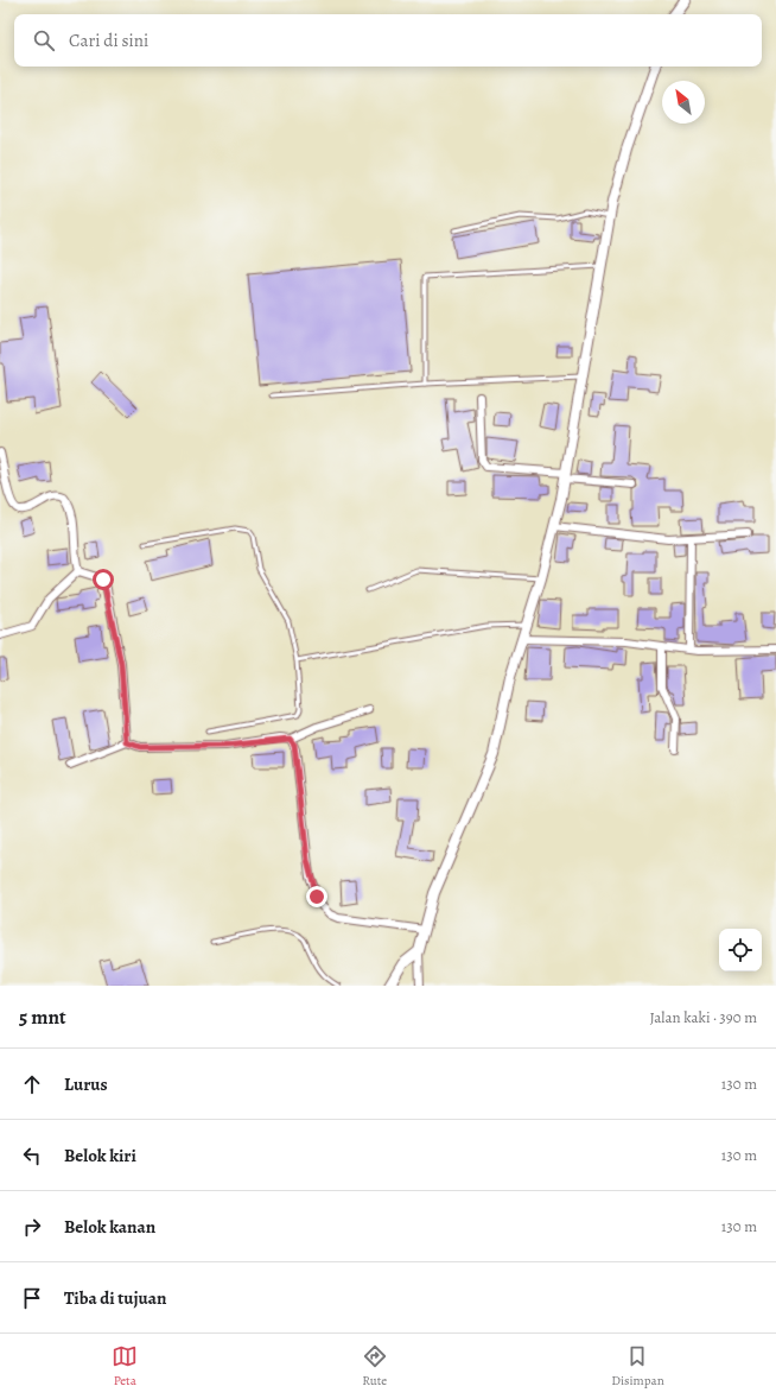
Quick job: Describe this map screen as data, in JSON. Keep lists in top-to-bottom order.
{
  "north": "top left",
  "page": {
    "search": "Cari di sini",
    "heading": ["5 mnt", "Jalan kaki · 390 m"],
    "list": [
      ["Lurus", "130 m"],
      ["Belok kiri", "130 m"],
      ["Belok kanan", "130 m"],
      "Tiba di tujuan"
    ],
    "nav": ["Peta", "Rute", "Disimpan"]
  }
}
